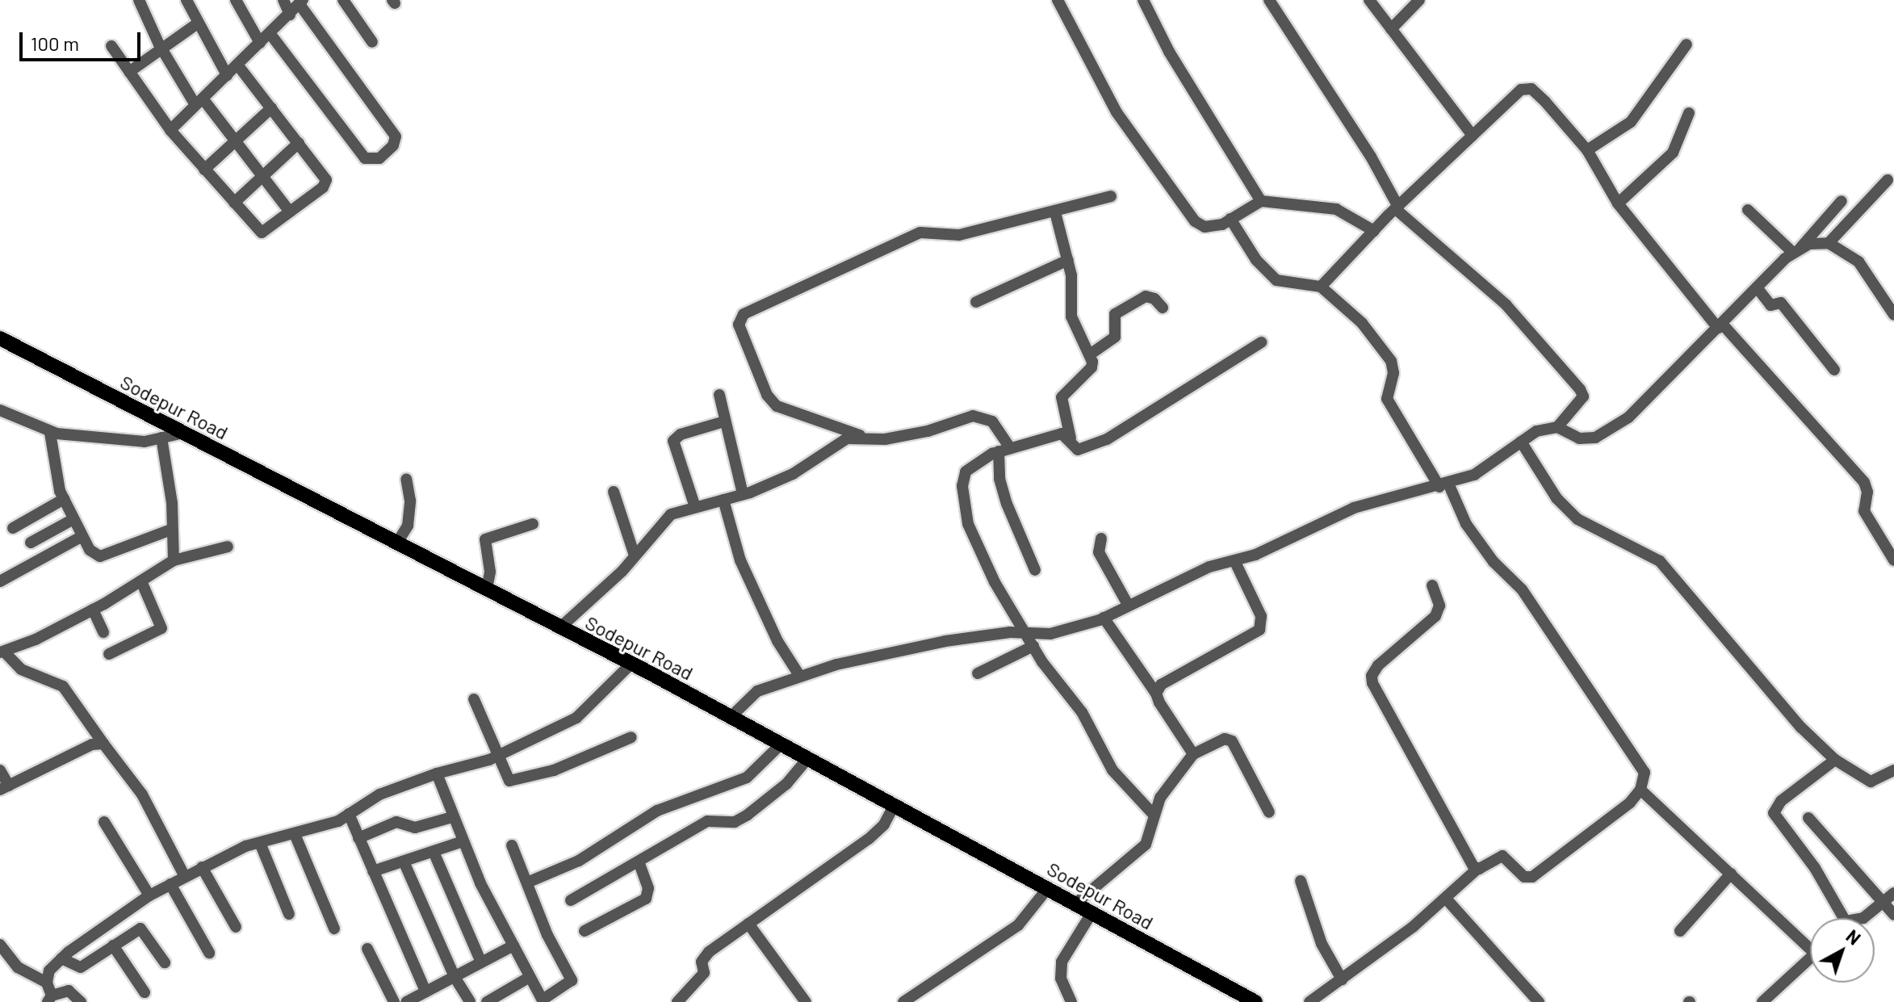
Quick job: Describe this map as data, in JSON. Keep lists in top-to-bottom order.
{
  "streets": {
    "main road": ["Sodepur Road"]
  },
  "scale_bar": "100 m",
  "north": "top right"
}
